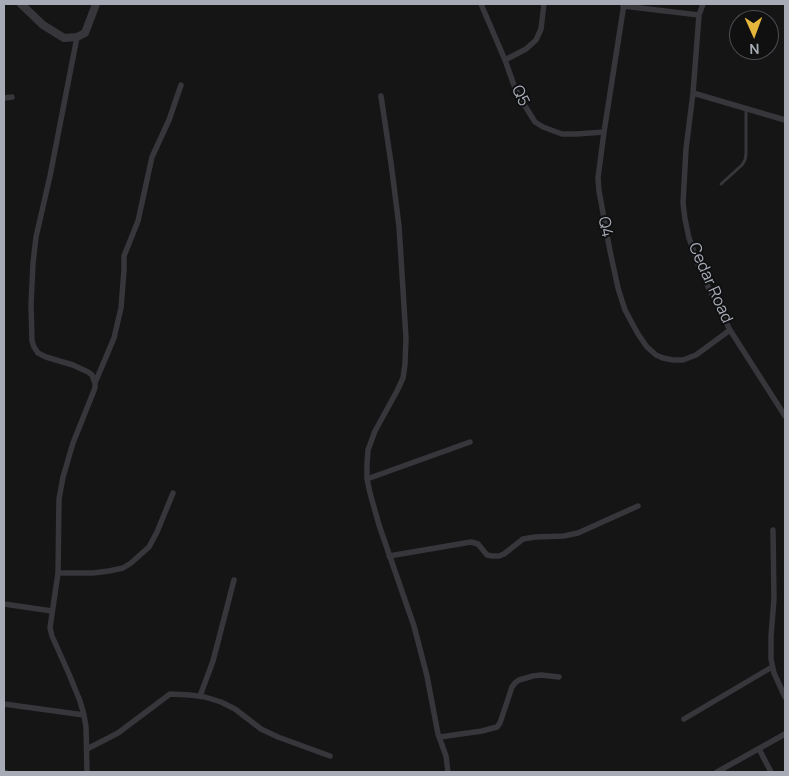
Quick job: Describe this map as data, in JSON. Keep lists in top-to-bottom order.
{
  "streets": {
    "street": ["Q5", "Q4", "Cedar Road"]
  },
  "crossings": [
    ["Q5", "Q4"],
    ["Q4", "Cedar Road"]
  ],
  "north": "bottom"
}
